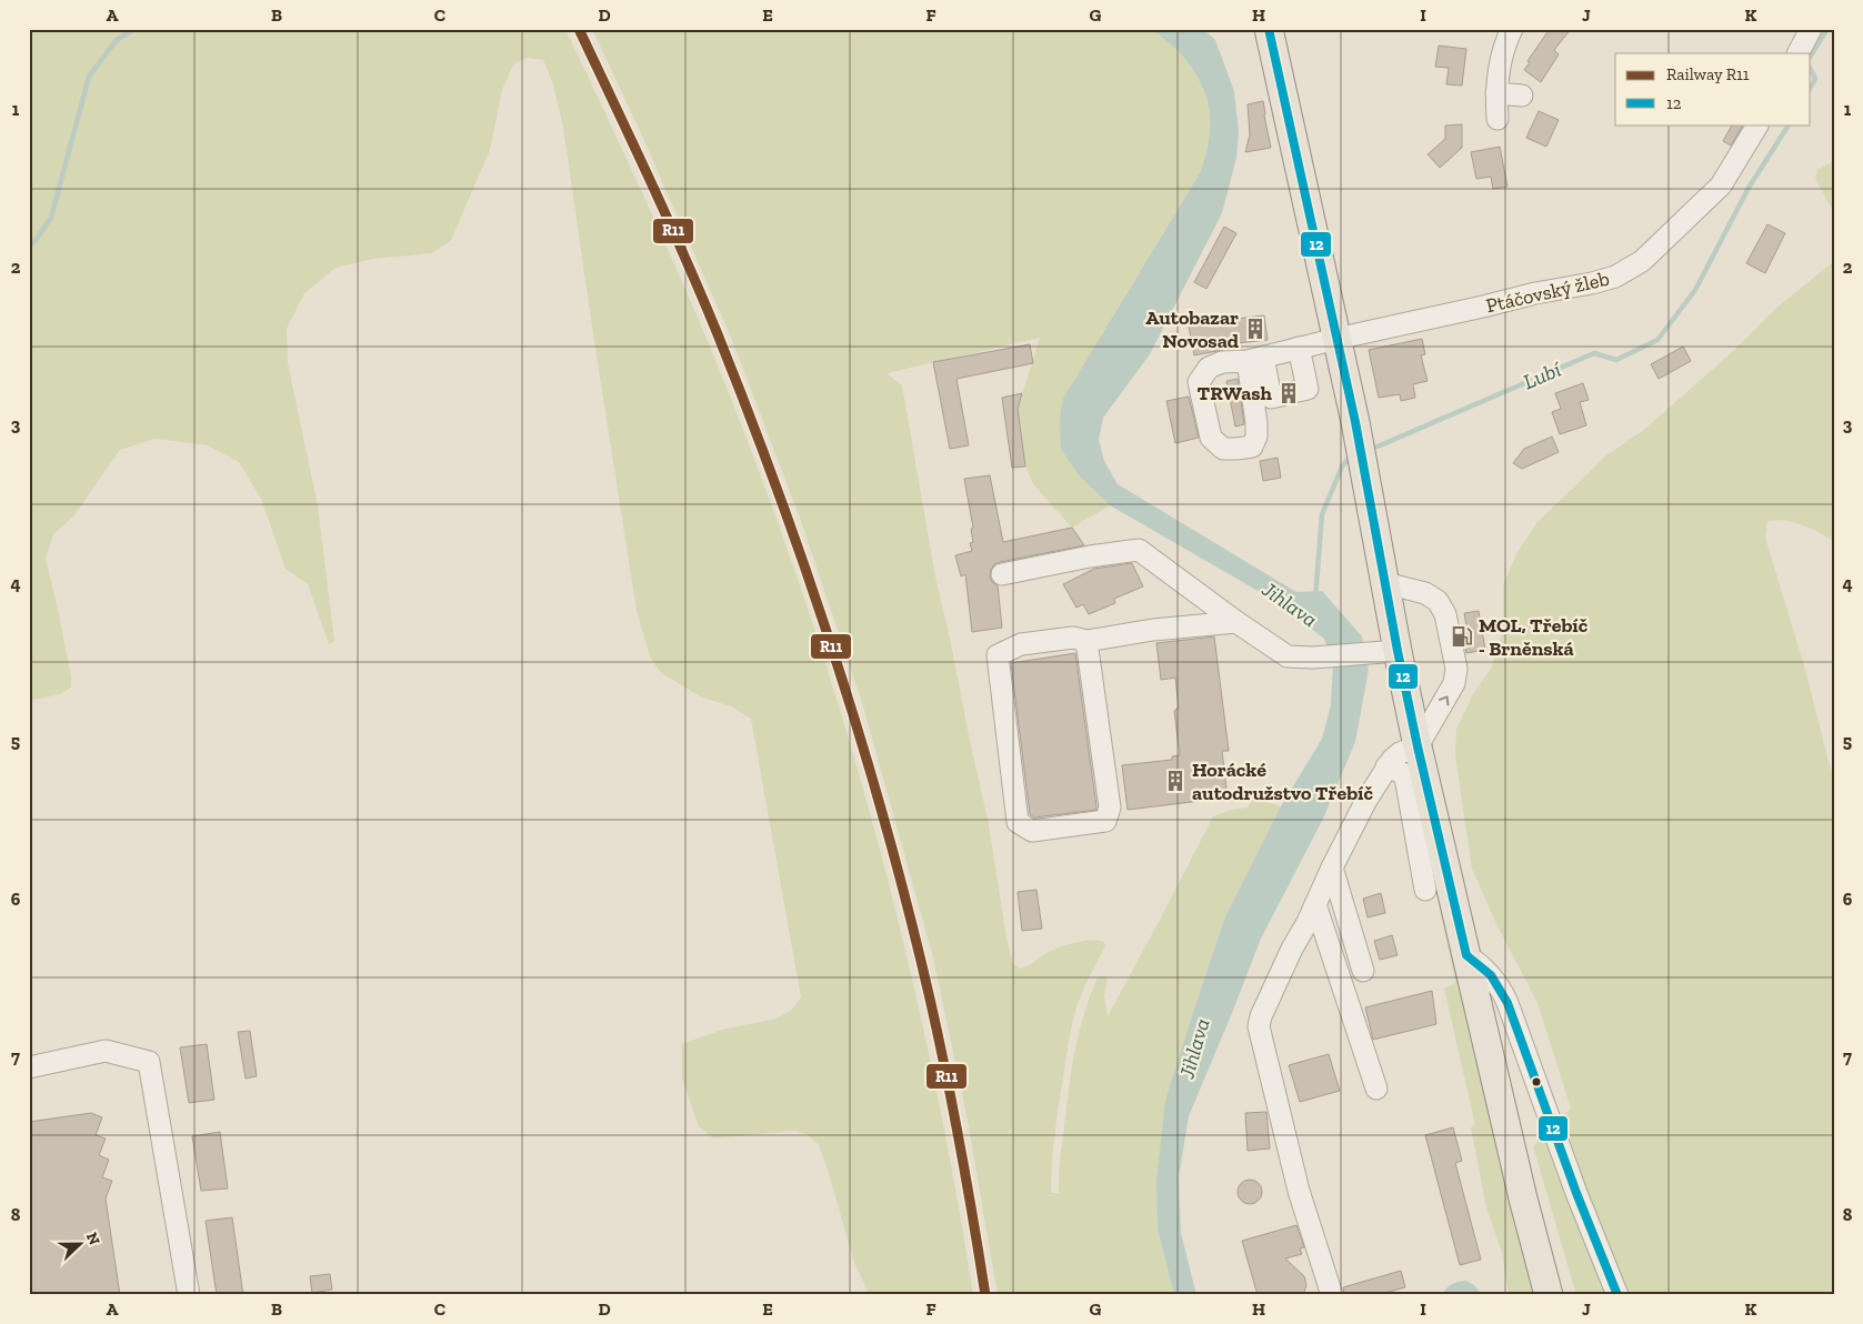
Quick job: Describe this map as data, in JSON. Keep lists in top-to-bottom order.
{
  "streets": {
    "street": ["Ptáčovský žleb"]
  },
  "water": ["Lubí", "Jihlava"],
  "places": {
    "building": ["Autobazar Novosad", "TRWash", "Horácké autodružstvo Třebíč"],
    "fuel station": ["MOL, Třebíč - Brněnská"]
  },
  "lines": ["rail line R11", "transit line 12"],
  "legend": ["Railway R11", "12"],
  "north": "right",
  "grid": {
    "columns": [
      "A",
      "B",
      "C",
      "D",
      "E",
      "F",
      "G",
      "H",
      "I",
      "J",
      "K"
    ],
    "rows": [
      "1",
      "2",
      "3",
      "4",
      "5",
      "6",
      "7",
      "8"
    ]
  }
}
